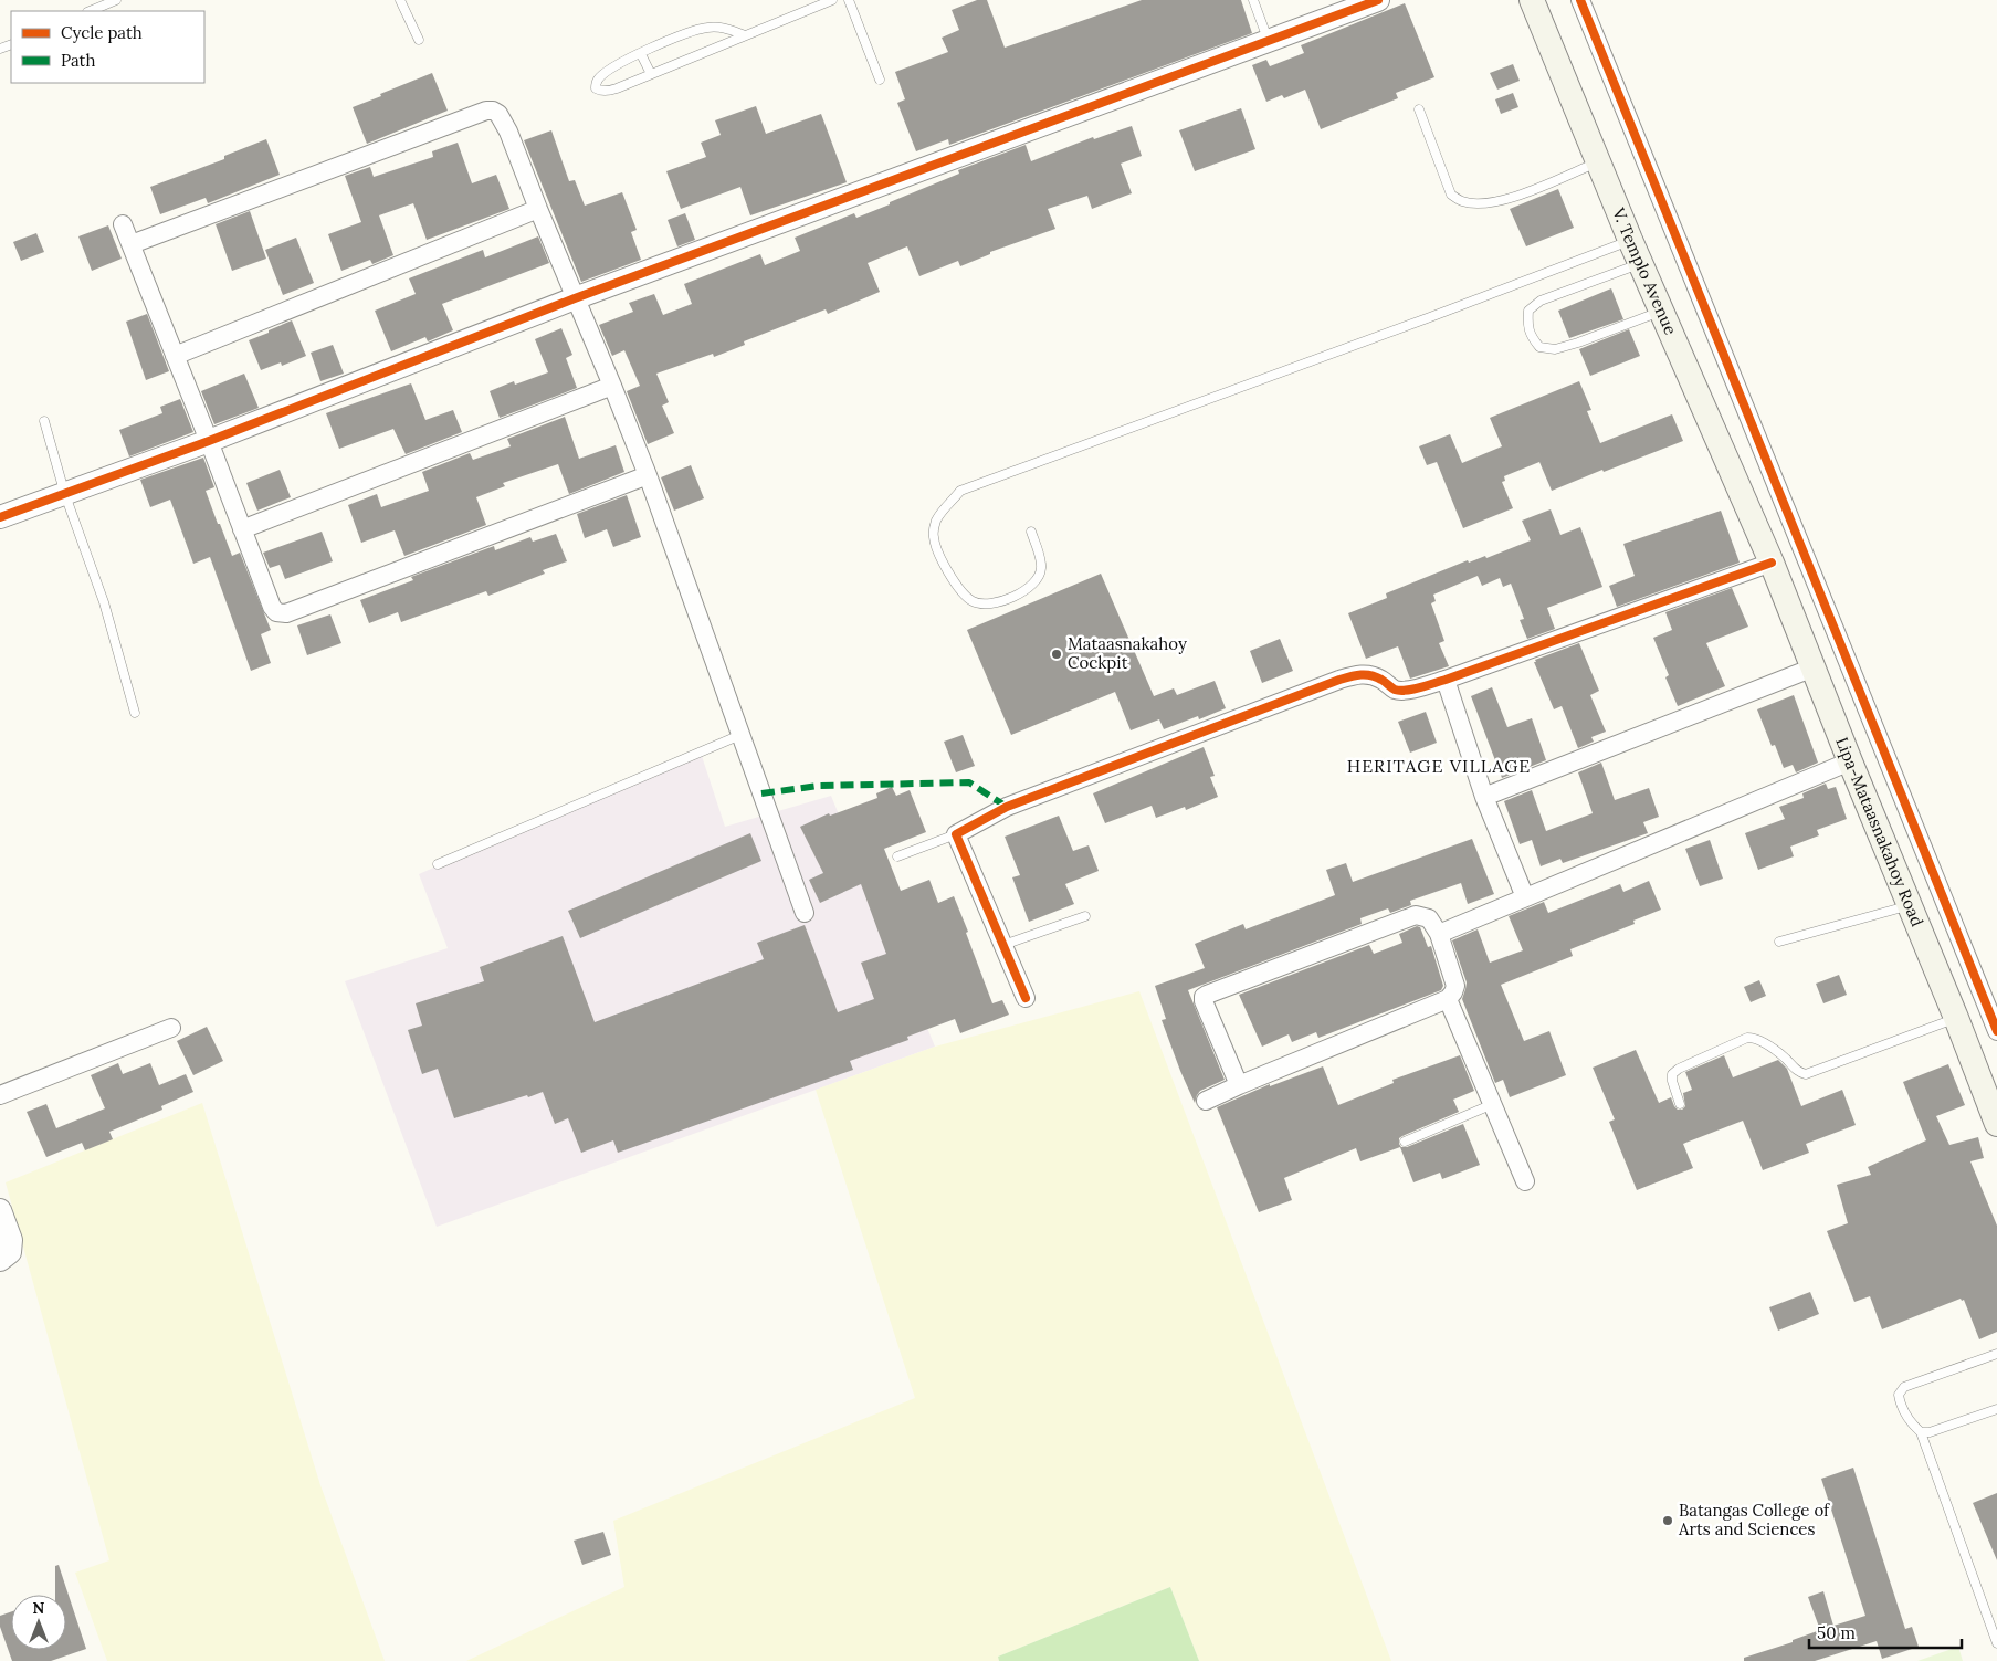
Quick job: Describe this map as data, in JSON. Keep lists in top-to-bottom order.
{
  "streets": {
    "main road": ["V. Templo Avenue", "Lipa-Mataasnakahoy Road"]
  },
  "crossings": [
    ["V. Templo Avenue", "Lipa-Mataasnakahoy Road"]
  ],
  "districts": ["HERITAGE VILLAGE"],
  "places": ["Mataasnakahoy Cockpit", "Batangas College of Arts and Sciences"],
  "legend": ["Cycle path", "Path"],
  "scale_bar": "50 m",
  "north": "top"
}
